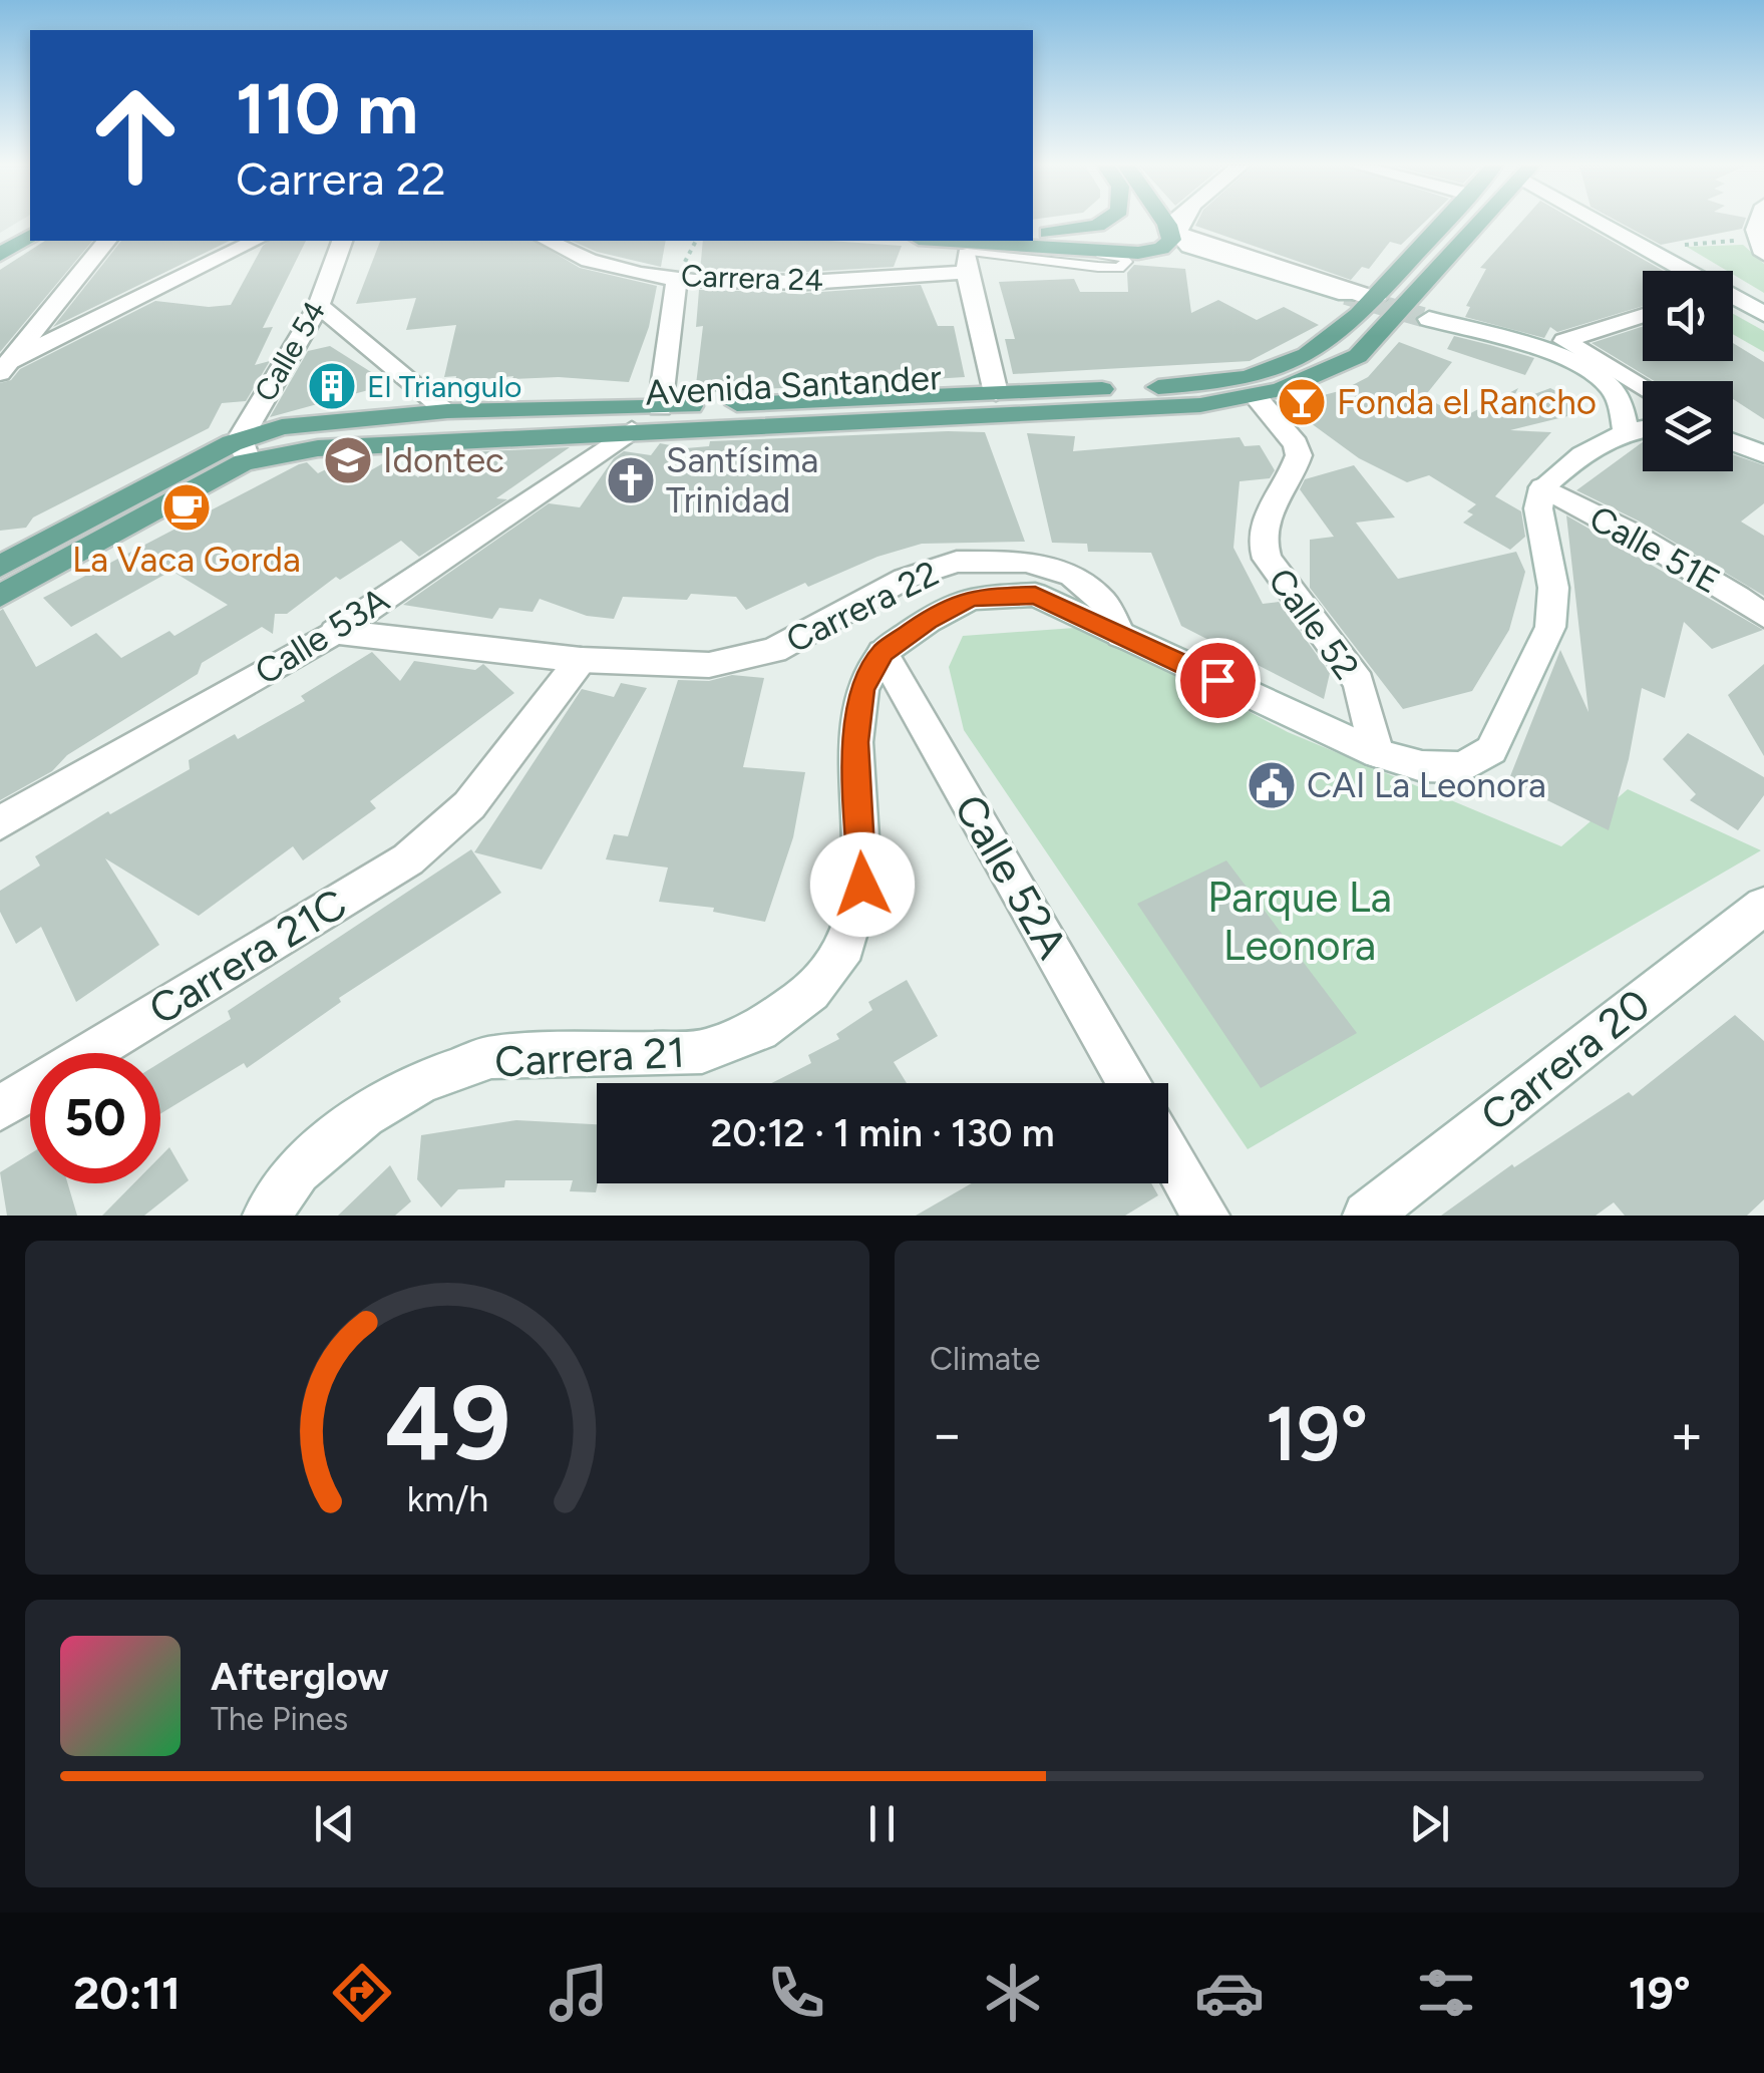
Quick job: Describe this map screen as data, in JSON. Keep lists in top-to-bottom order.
{
  "streets": {
    "main road": ["Avenida Santander"],
    "street": [
      "Carrera 24",
      "Calle 54",
      "Calle 51E",
      "Carrera 22",
      "Calle 52",
      "Calle 53A",
      "Calle 52A",
      "Carrera 21C",
      "Carrera 21",
      "Carrera 20"
    ]
  },
  "crossings": [
    ["Calle 54", "Avenida Santander"],
    ["Avenida Santander", "Calle 52"],
    ["Avenida Santander", "Calle 53A"],
    ["Carrera 22", "Calle 53A"],
    ["Carrera 22", "Carrera 21C"],
    ["Carrera 22", "Carrera 21"],
    ["Calle 52A", "Carrera 21"]
  ],
  "parks": ["Parque La Leonora"],
  "places": {
    "building": ["El Triangulo"],
    "bar": ["Fonda el Rancho"],
    "school or university": ["Idontec"],
    "church": ["Santísima Trinidad"],
    "cafe": ["La Vaca Gorda"],
    "public building": ["CAI La Leonora"]
  },
  "page": {
    "turn": ["110 m", "Carrera 22"],
    "limit": "50",
    "trip": "20:12 · 1 min · 130 m",
    "tile": "Climate",
    "heat": ["−", "19°", "+"],
    "song": ["Afterglow", "The Pines"],
    "tabs": ["20:11", "19°"],
    "gauge": ["49", "km/h"]
  }
}
